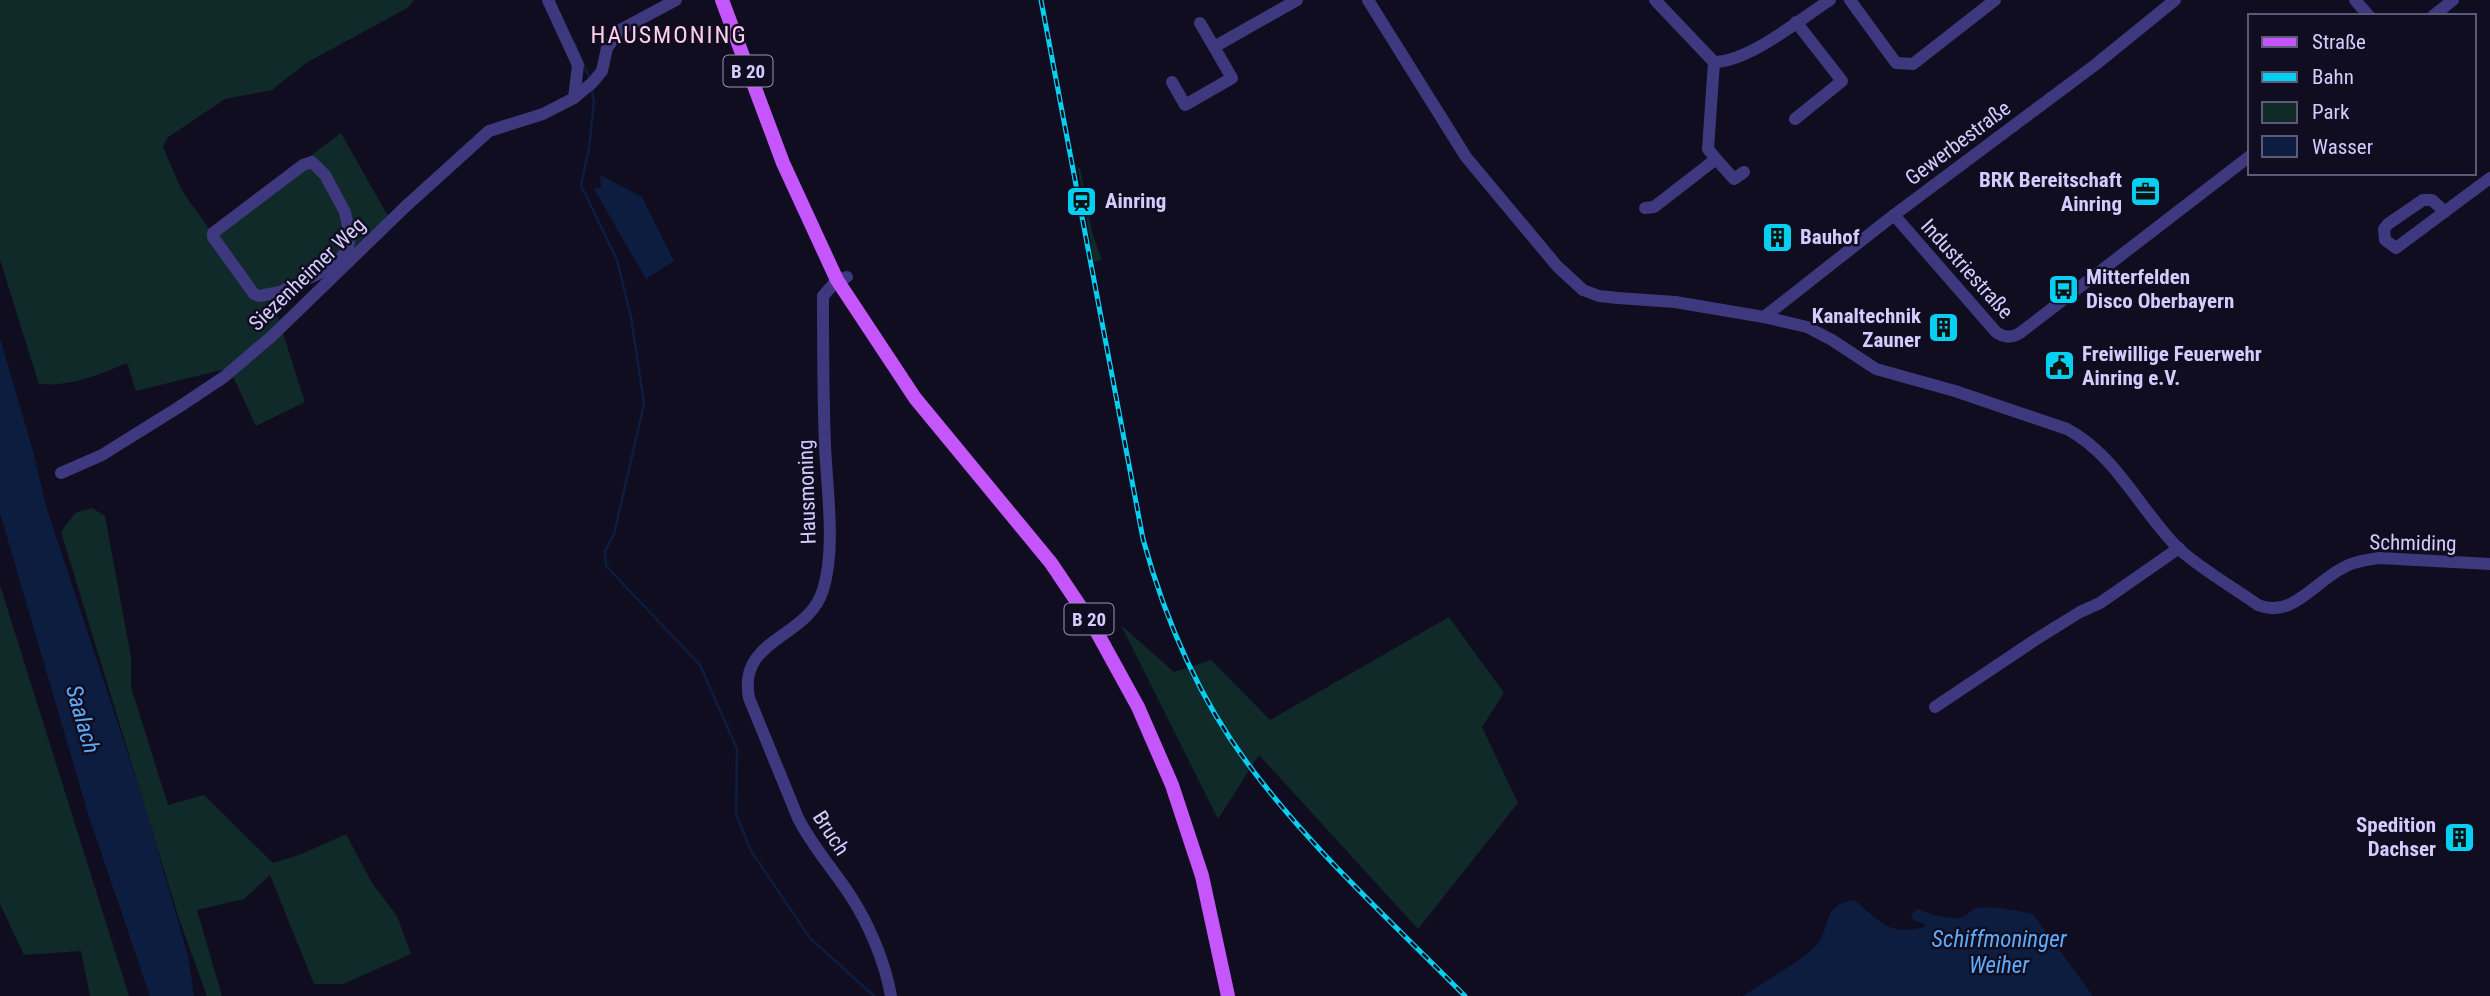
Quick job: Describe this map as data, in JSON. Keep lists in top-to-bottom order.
{
  "streets": {
    "main road": ["B 20"],
    "street": [
      "Gewerbestraße",
      "Industriestraße",
      "Siezenheimer Weg",
      "Hausmoning",
      "Schmiding",
      "Bruch"
    ]
  },
  "crossings": [
    ["B 20", "Hausmoning"],
    ["Gewerbestraße", "Industriestraße"],
    ["Hausmoning", "Bruch"]
  ],
  "districts": ["HAUSMONING"],
  "water": ["Saalach", "Schiffmoninger Weiher"],
  "places": {
    "office": ["BRK Bereitschaft Ainring"],
    "station": ["Ainring"],
    "building": ["Bauhof", "Kanaltechnik Zauner", "Spedition Dachser"],
    "bus stop": ["Mitterfelden Disco Oberbayern"],
    "public building": ["Freiwillige Feuerwehr Ainring e.V."]
  },
  "legend": [
    "Straße",
    "Bahn",
    "Park",
    "Wasser"
  ]
}
